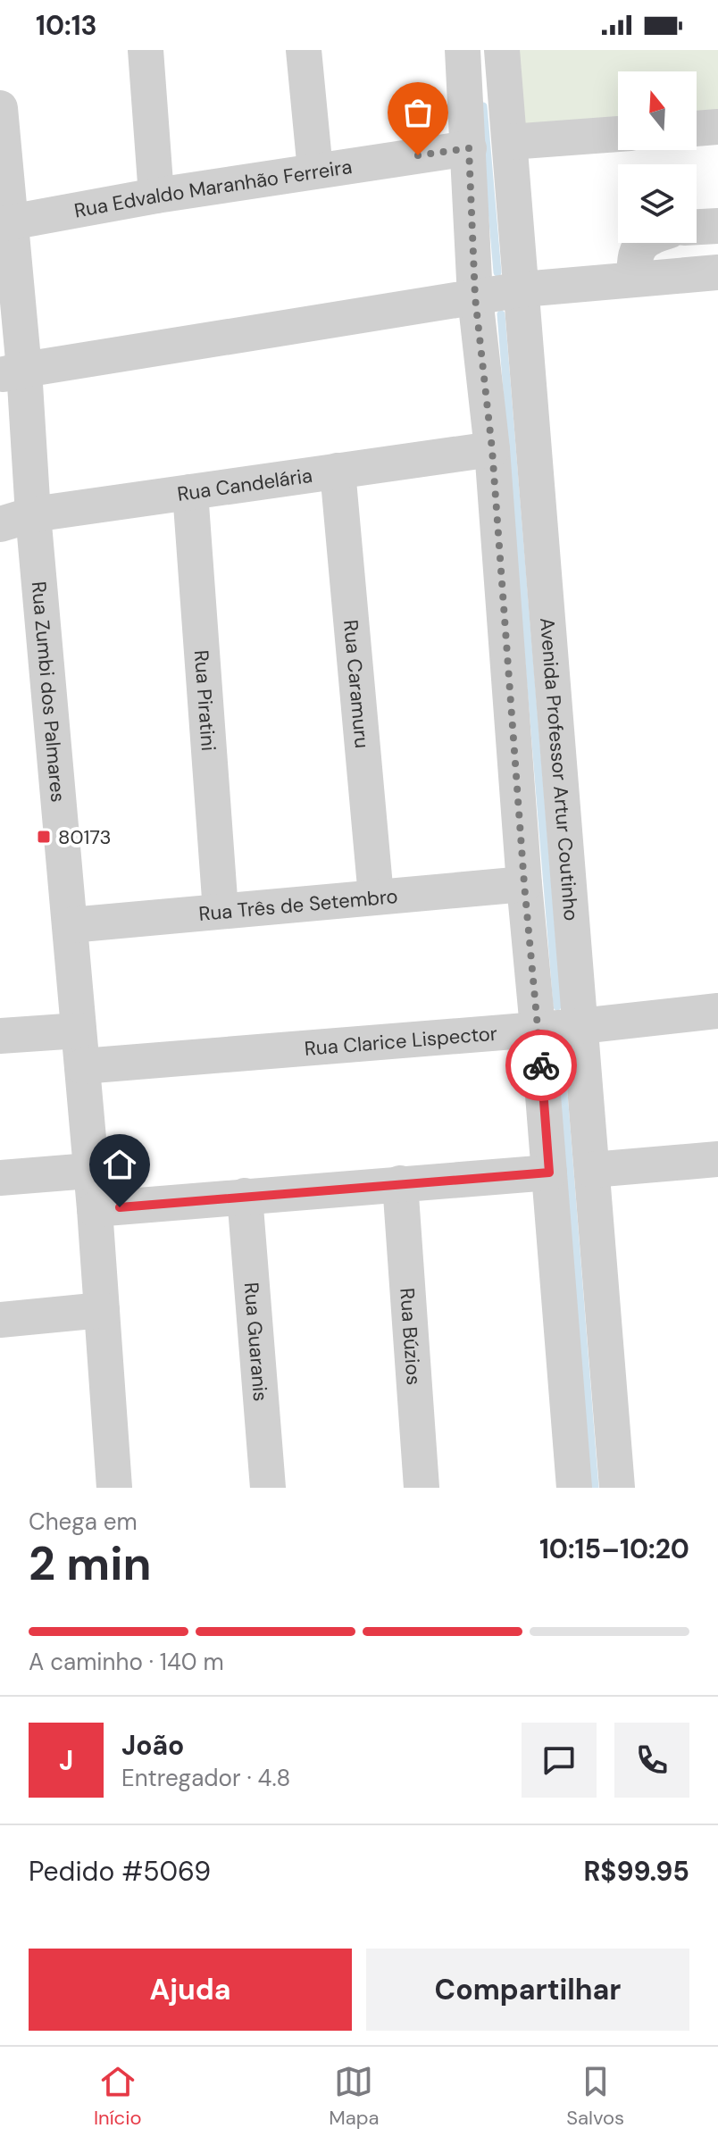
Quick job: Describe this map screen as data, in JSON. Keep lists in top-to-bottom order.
{
  "streets": {
    "street": [
      "Rua Edvaldo Maranhão Ferreira",
      "Rua Candelária",
      "Rua Caramuru",
      "Rua Zumbi dos Palmares",
      "Rua Piratini",
      "Avenida Professor Artur Coutinho",
      "Rua Três de Setembro",
      "Rua Clarice Lispector",
      "Rua Búzios",
      "Rua Guaranis"
    ]
  },
  "crossings": [
    ["Rua Edvaldo Maranhão Ferreira", "Rua Zumbi dos Palmares"],
    ["Rua Candelária", "Rua Caramuru"],
    ["Rua Candelária", "Rua Zumbi dos Palmares"],
    ["Rua Candelária", "Rua Piratini"],
    ["Rua Caramuru", "Rua Três de Setembro"],
    ["Rua Zumbi dos Palmares", "Rua Três de Setembro"],
    ["Rua Zumbi dos Palmares", "Rua Clarice Lispector"],
    ["Rua Piratini", "Rua Três de Setembro"],
    ["Avenida Professor Artur Coutinho", "Rua Clarice Lispector"]
  ],
  "places": {
    "transit": ["80173"]
  },
  "north": "top",
  "page": {
    "status": "10:13",
    "heading": ["2 min", "Chega em", "10:15–10:20"],
    "panel": [
      "João",
      "Entregador · 4.8",
      "Pedido #5069",
      "R$99.95"
    ],
    "bar": "A caminho · 140 m",
    "round": "J",
    "buttons": ["Ajuda", "Compartilhar"],
    "tabs": ["Início", "Mapa", "Salvos"]
  }
}
